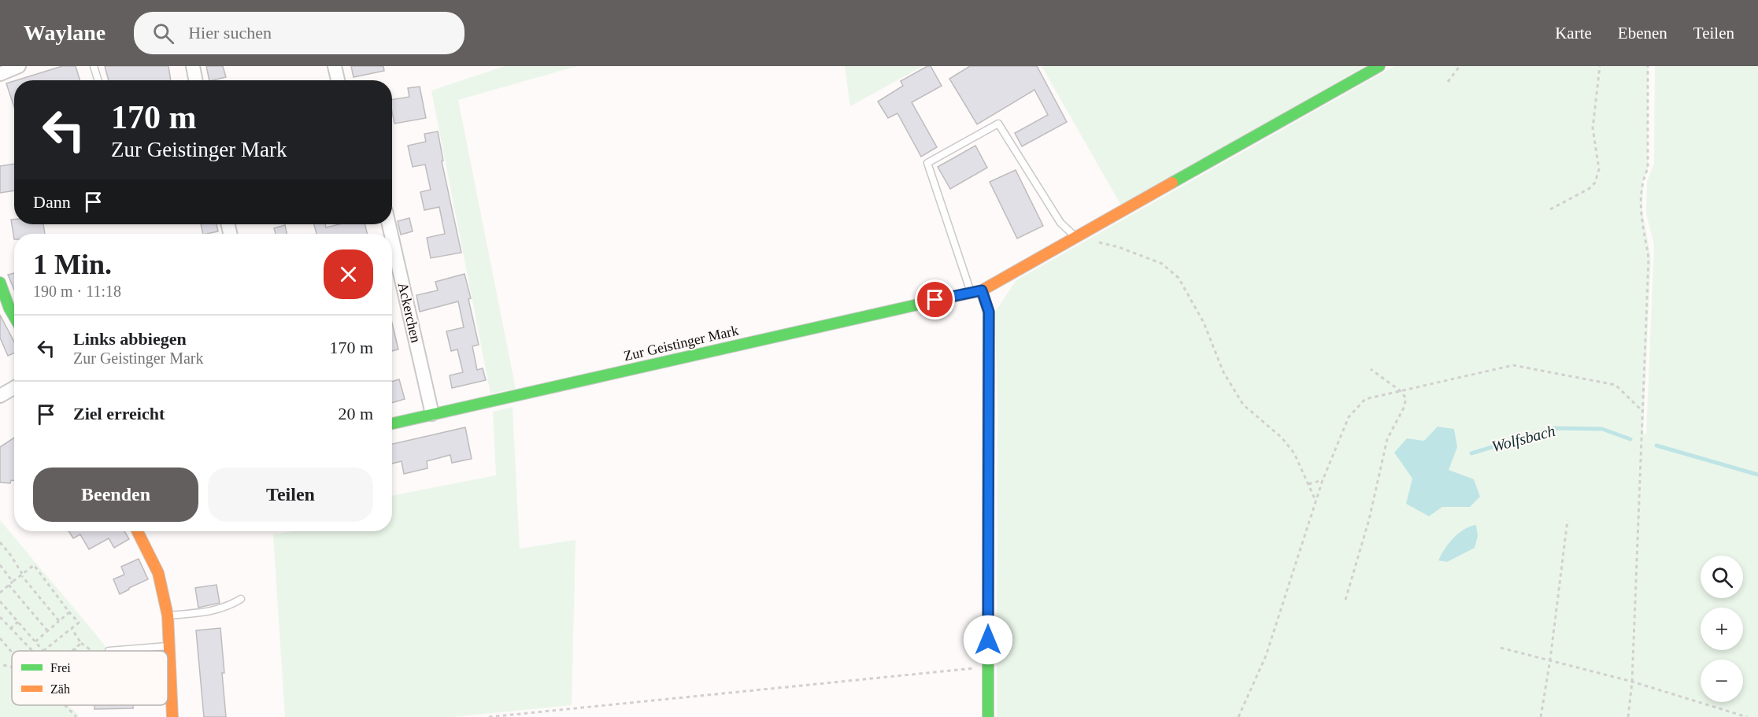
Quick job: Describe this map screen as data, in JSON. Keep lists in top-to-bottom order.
{
  "streets": {
    "street": ["Ackerchen", "Zur Geistinger Mark"]
  },
  "crossings": [
    ["Ackerchen", "Zur Geistinger Mark"]
  ],
  "water": ["Wolfsbach"],
  "legend": ["Frei", "Zäh"],
  "page": {
    "header": "Waylane",
    "search": "Hier suchen",
    "nav": ["Karte", "Ebenen", "Teilen"],
    "turn": ["170 m", "Zur Geistinger Mark"],
    "then": "Dann",
    "heading": ["1 Min.", "190 m · 11:18"],
    "list": [
      {
        "name": "Links abbiegen",
        "note": "Zur Geistinger Mark",
        "value": "170 m"
      },
      {
        "name": "Ziel erreicht",
        "value": "20 m"
      }
    ],
    "buttons": ["Beenden", "Teilen"],
    "map_buttons": ["+", "−"]
  }
}
